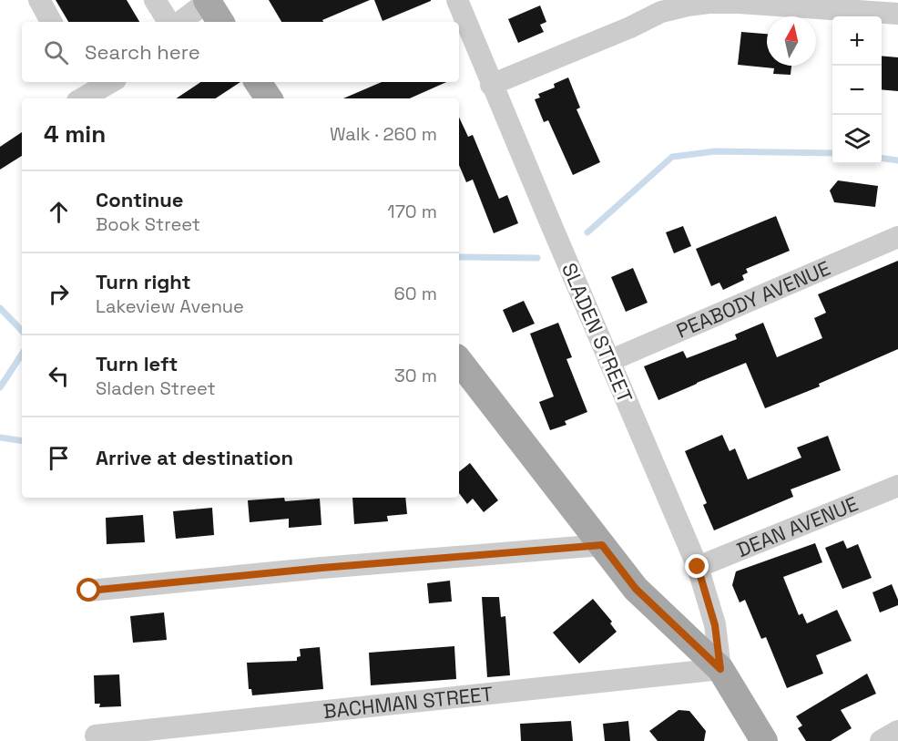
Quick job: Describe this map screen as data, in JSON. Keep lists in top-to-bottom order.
{
  "streets": {
    "street": [
      "PEABODY AVENUE",
      "SLADEN STREET",
      "DEAN AVENUE",
      "BACHMAN STREET"
    ]
  },
  "crossings": [
    ["PEABODY AVENUE", "SLADEN STREET"],
    ["SLADEN STREET", "DEAN AVENUE"],
    ["SLADEN STREET", "BACHMAN STREET"]
  ],
  "north": "top",
  "page": {
    "map_buttons": ["+", "−"],
    "search": "Search here",
    "heading": ["4 min", "Walk · 260 m"],
    "list": [
      ["Continue", "Book Street", "170 m"],
      ["Turn right", "Lakeview Avenue", "60 m"],
      ["Turn left", "Sladen Street", "30 m"],
      "Arrive at destination"
    ]
  }
}
